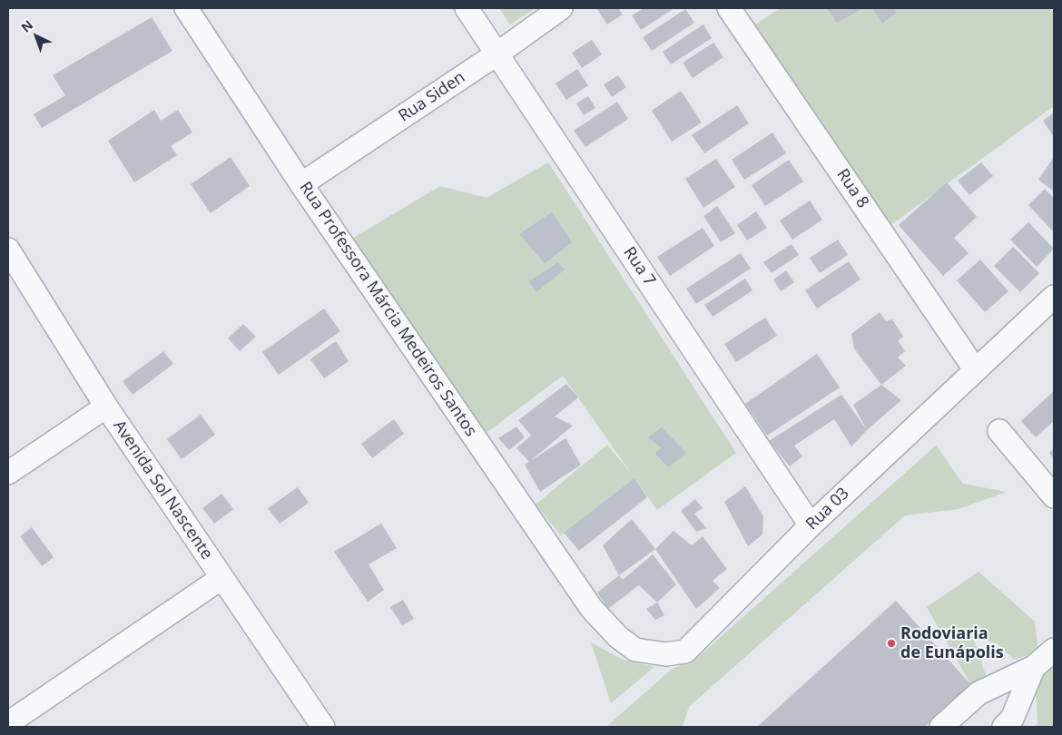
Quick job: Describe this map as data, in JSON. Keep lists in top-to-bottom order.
{
  "streets": {
    "street": [
      "Rua Siden",
      "Rua 8",
      "Rua 7",
      "Rua Professora Márcia Medeiros Santos",
      "Avenida Sol Nascente",
      "Rua 03"
    ]
  },
  "crossings": [
    ["Rua Siden", "Rua 7"],
    ["Rua Siden", "Rua Professora Márcia Medeiros Santos"],
    ["Rua 8", "Rua 03"],
    ["Rua 7", "Rua 03"],
    ["Rua Professora Márcia Medeiros Santos", "Rua 03"]
  ],
  "places": ["Rodoviaria de Eunápolis"],
  "north": "top left"
}
